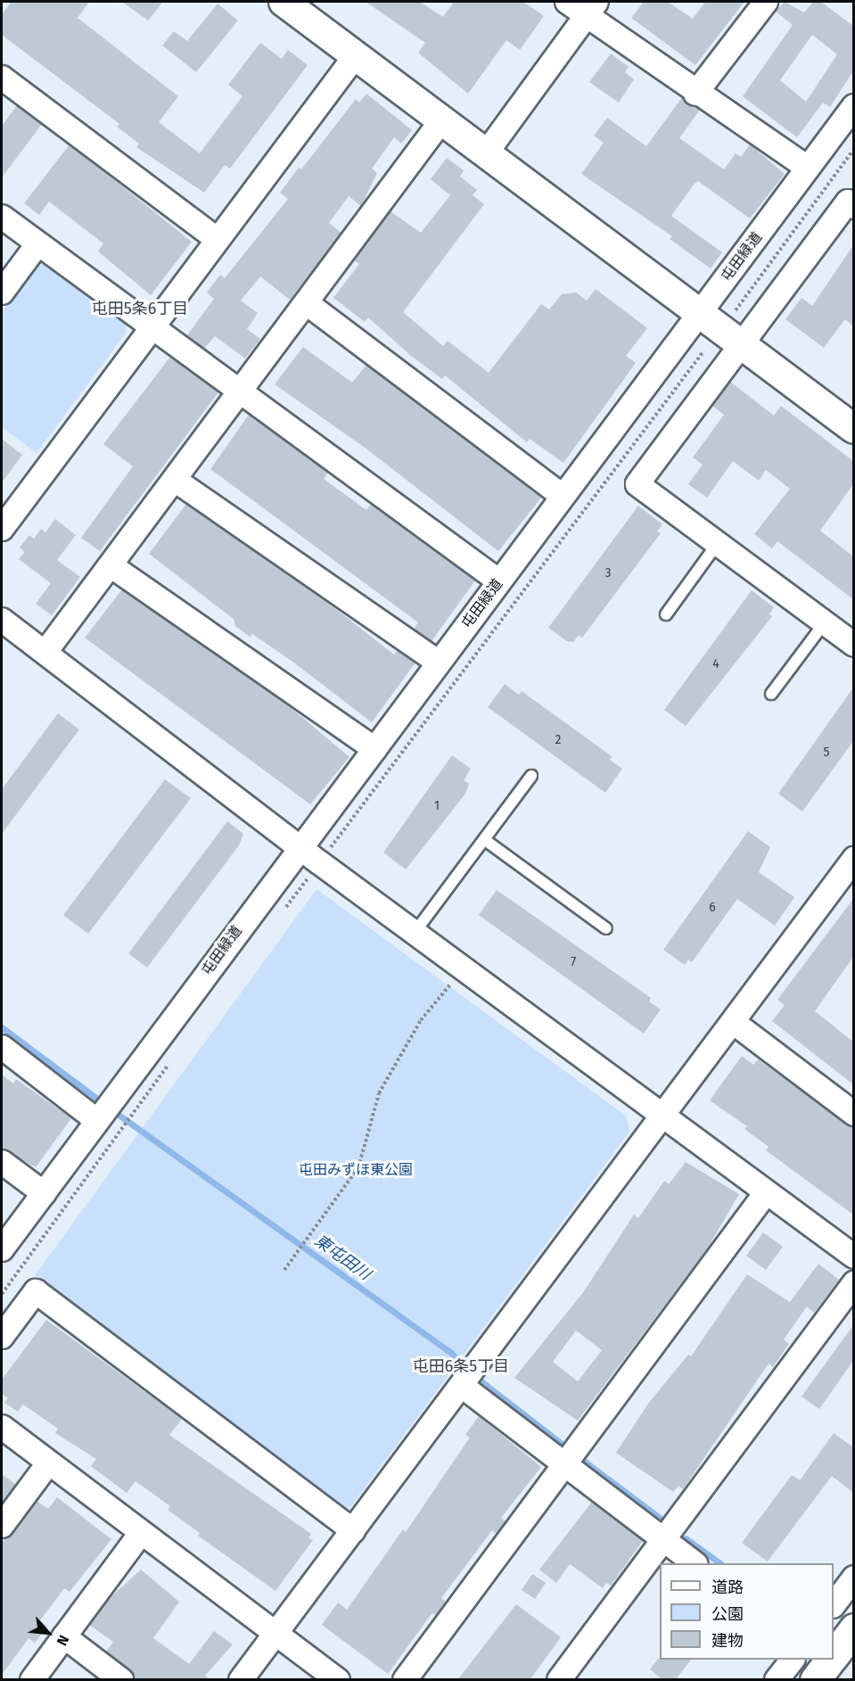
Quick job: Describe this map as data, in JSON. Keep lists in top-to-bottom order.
{
  "streets": {
    "street": ["屯田緑道"]
  },
  "districts": ["屯田5条6丁目", "屯田6条5丁目"],
  "water": ["東屯田川"],
  "parks": ["屯田みずほ東公園"],
  "house_numbers": [
    "3",
    "4",
    "2",
    "5",
    "1",
    "6",
    "7"
  ],
  "legend": ["道路", "公園", "建物"],
  "north": "bottom right"
}
